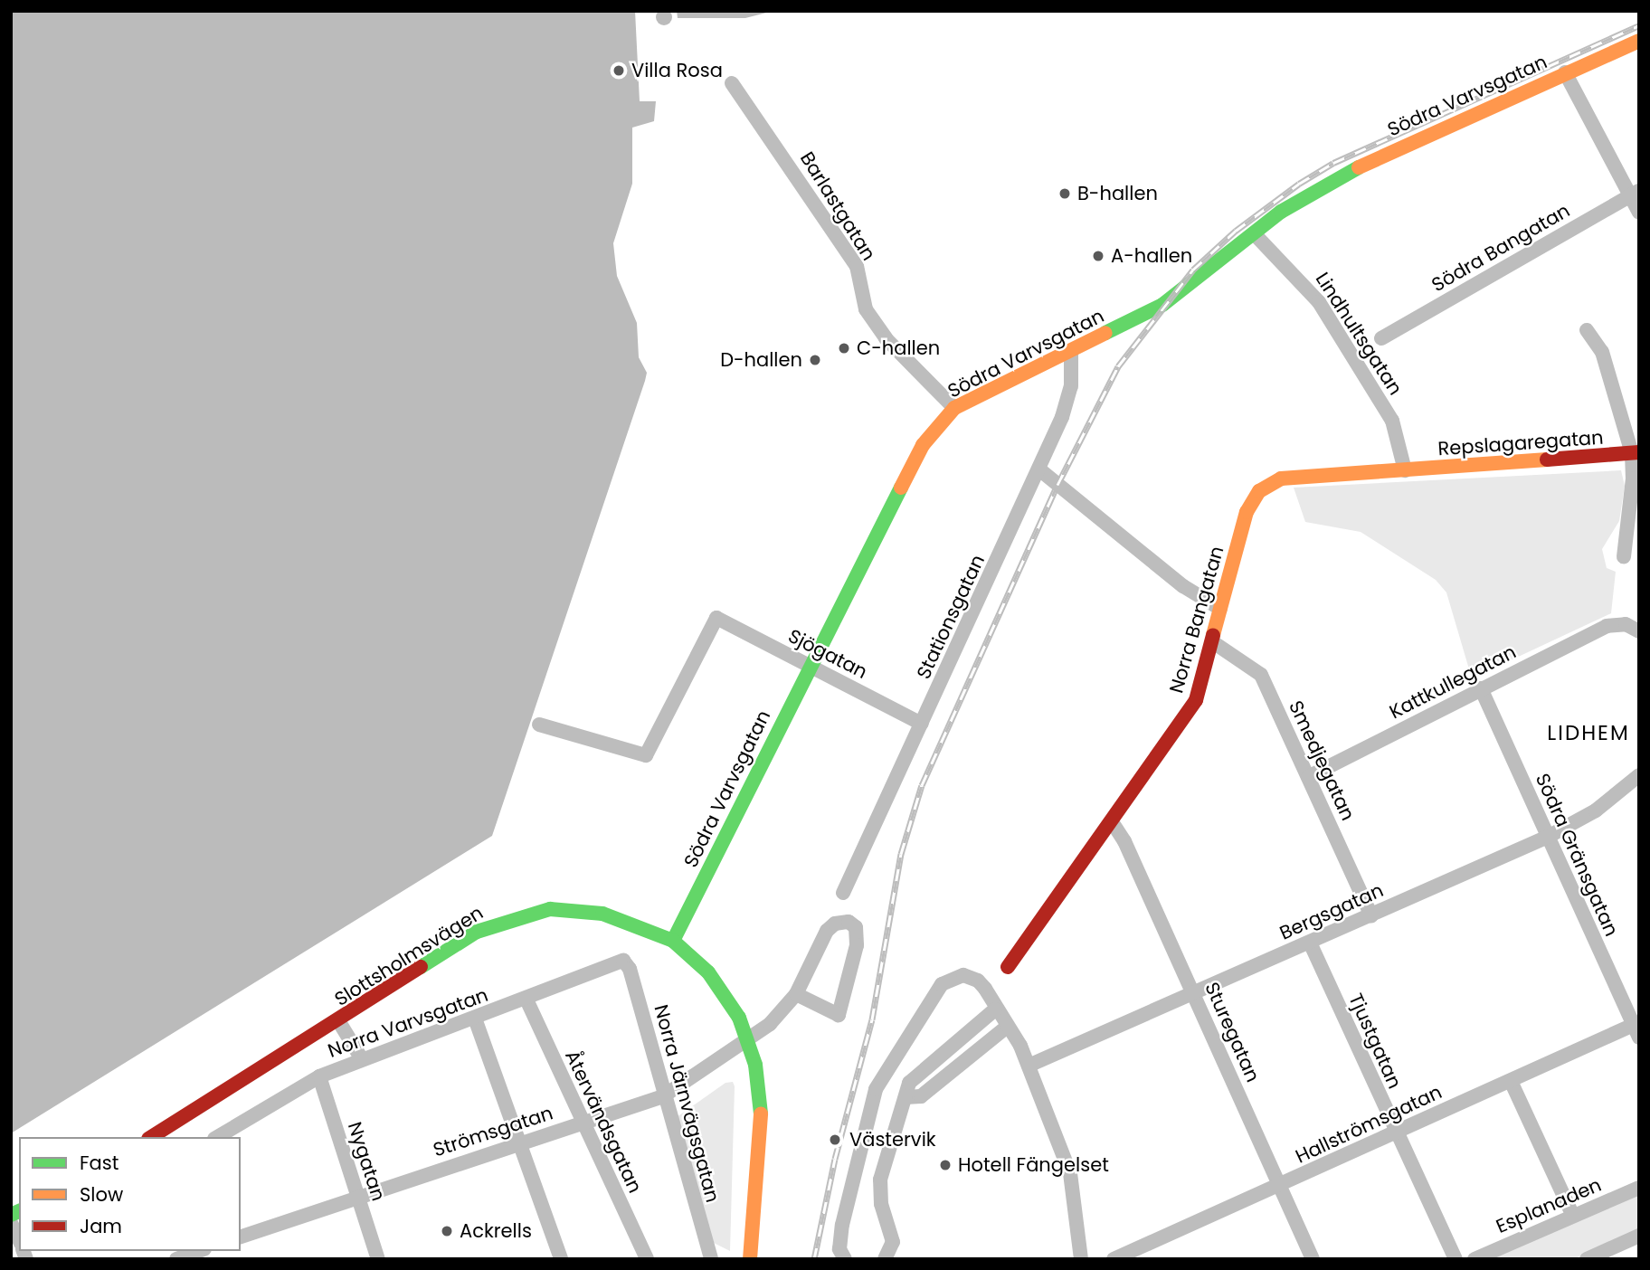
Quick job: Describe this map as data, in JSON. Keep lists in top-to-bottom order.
{
  "streets": {
    "street": [
      "Södra Varvsgatan",
      "Barlastgatan",
      "Södra Bangatan",
      "Lindhultsgatan",
      "Repslagaregatan",
      "Stationsgatan",
      "Norra Bangatan",
      "Sjögatan",
      "Kattkullegatan",
      "Smedjegatan",
      "Södra Gränsgatan",
      "Bergsgatan",
      "Slottsholmsvägen",
      "Norra Varvsgatan",
      "Sturegatan",
      "Tjustgatan",
      "Norra Järnvägsgatan",
      "Återvändsgatan",
      "Hallströmsgatan",
      "Strömsgatan",
      "Nygatan",
      "Esplanaden"
    ]
  },
  "crossings": [
    ["Södra Varvsgatan", "Barlastgatan"],
    ["Södra Varvsgatan", "Lindhultsgatan"],
    ["Södra Varvsgatan", "Stationsgatan"],
    ["Södra Varvsgatan", "Sjögatan"],
    ["Södra Varvsgatan", "Slottsholmsvägen"],
    ["Lindhultsgatan", "Repslagaregatan"],
    ["Lindhultsgatan", "Norra Bangatan"],
    ["Repslagaregatan", "Norra Bangatan"],
    ["Stationsgatan", "Sjögatan"],
    ["Norra Bangatan", "Smedjegatan"],
    ["Norra Bangatan", "Sturegatan"],
    ["Kattkullegatan", "Smedjegatan"],
    ["Kattkullegatan", "Södra Gränsgatan"],
    ["Smedjegatan", "Bergsgatan"],
    ["Södra Gränsgatan", "Bergsgatan"],
    ["Södra Gränsgatan", "Hallströmsgatan"],
    ["Bergsgatan", "Sturegatan"],
    ["Bergsgatan", "Tjustgatan"],
    ["Slottsholmsvägen", "Strömsgatan"],
    ["Norra Varvsgatan", "Norra Järnvägsgatan"],
    ["Norra Varvsgatan", "Återvändsgatan"],
    ["Norra Varvsgatan", "Nygatan"],
    ["Sturegatan", "Hallströmsgatan"],
    ["Tjustgatan", "Hallströmsgatan"],
    ["Norra Järnvägsgatan", "Strömsgatan"],
    ["Återvändsgatan", "Strömsgatan"],
    ["Strömsgatan", "Nygatan"]
  ],
  "districts": ["LIDHEM"],
  "places": [
    "Villa Rosa",
    "B-hallen",
    "A-hallen",
    "C-hallen",
    "D-hallen",
    "Västervik",
    "Hotell Fängelset",
    "Ackrells"
  ],
  "legend": ["Fast", "Slow", "Jam"]
}
